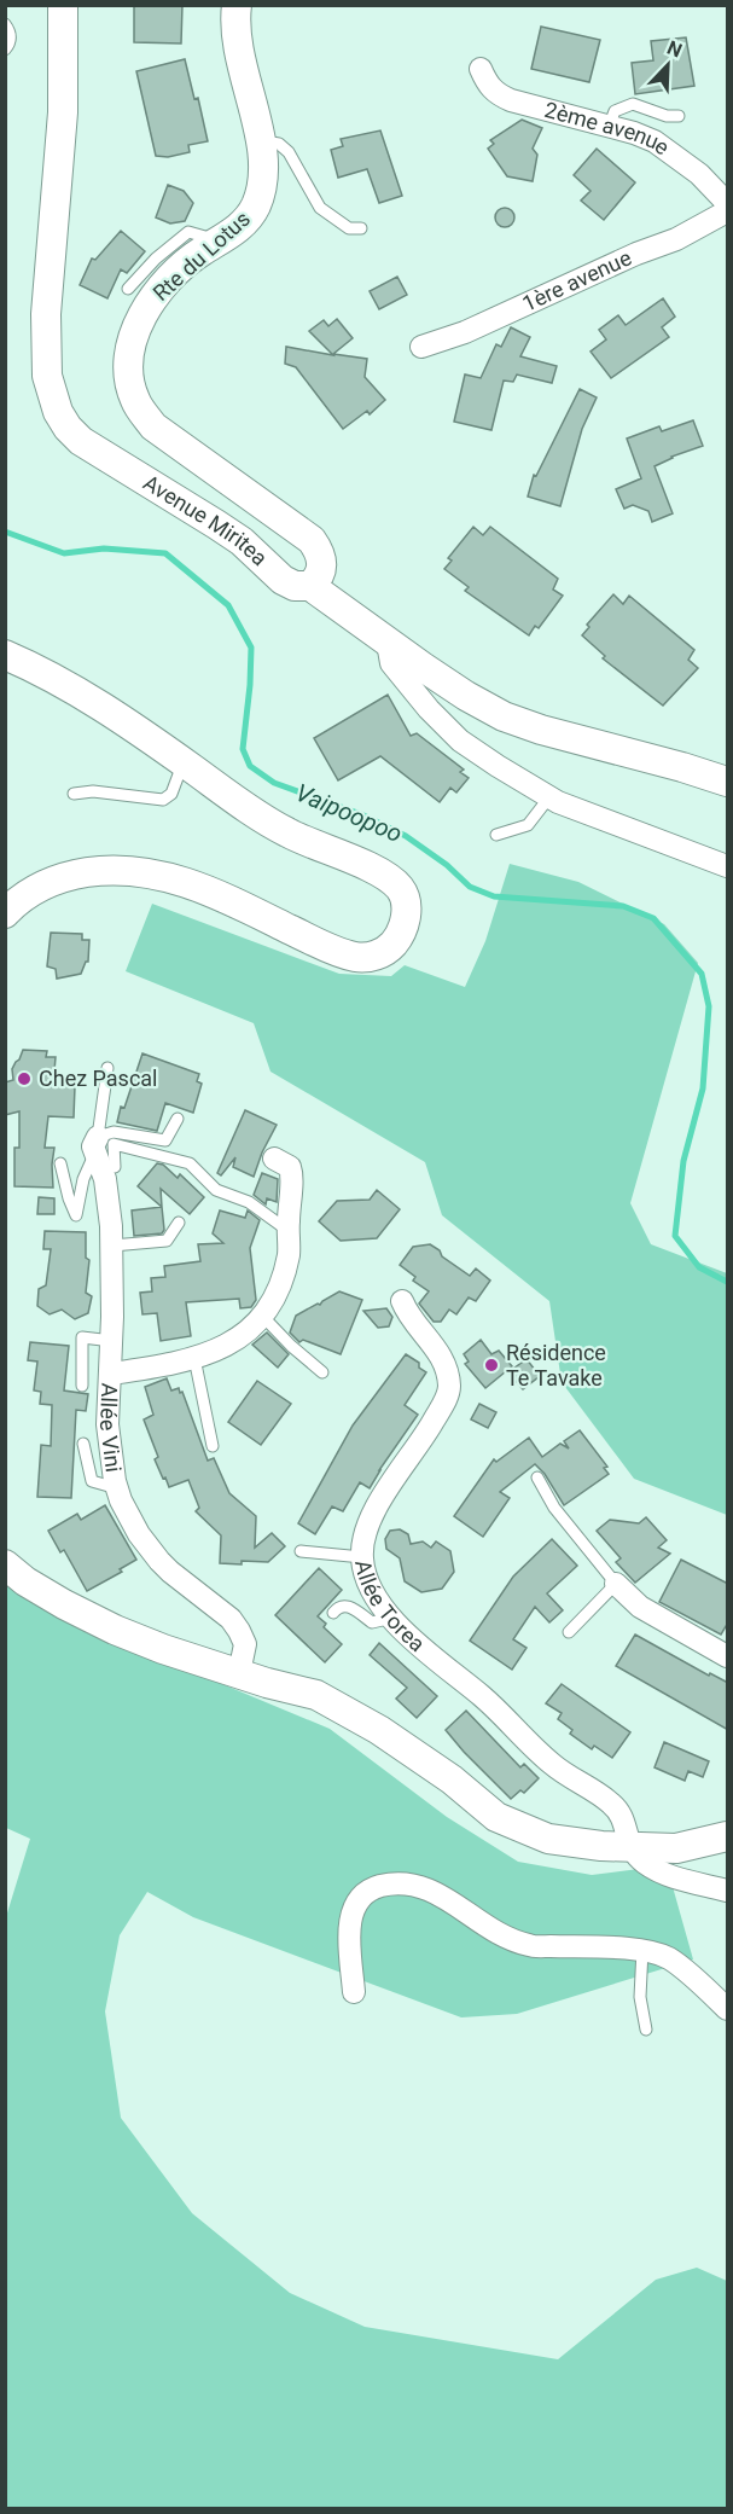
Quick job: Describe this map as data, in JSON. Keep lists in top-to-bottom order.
{
  "streets": {
    "main road": ["Rte du Lotus", "Avenue Miritea"],
    "street": [
      "2ème avenue",
      "1ère avenue",
      "Allée Vini",
      "Allée Torea"
    ]
  },
  "crossings": [
    ["Rte du Lotus", "Avenue Miritea"]
  ],
  "water": ["Vaipoopoo"],
  "places": ["Chez Pascal", "Résidence Te Tavake"],
  "north": "top right"
}
